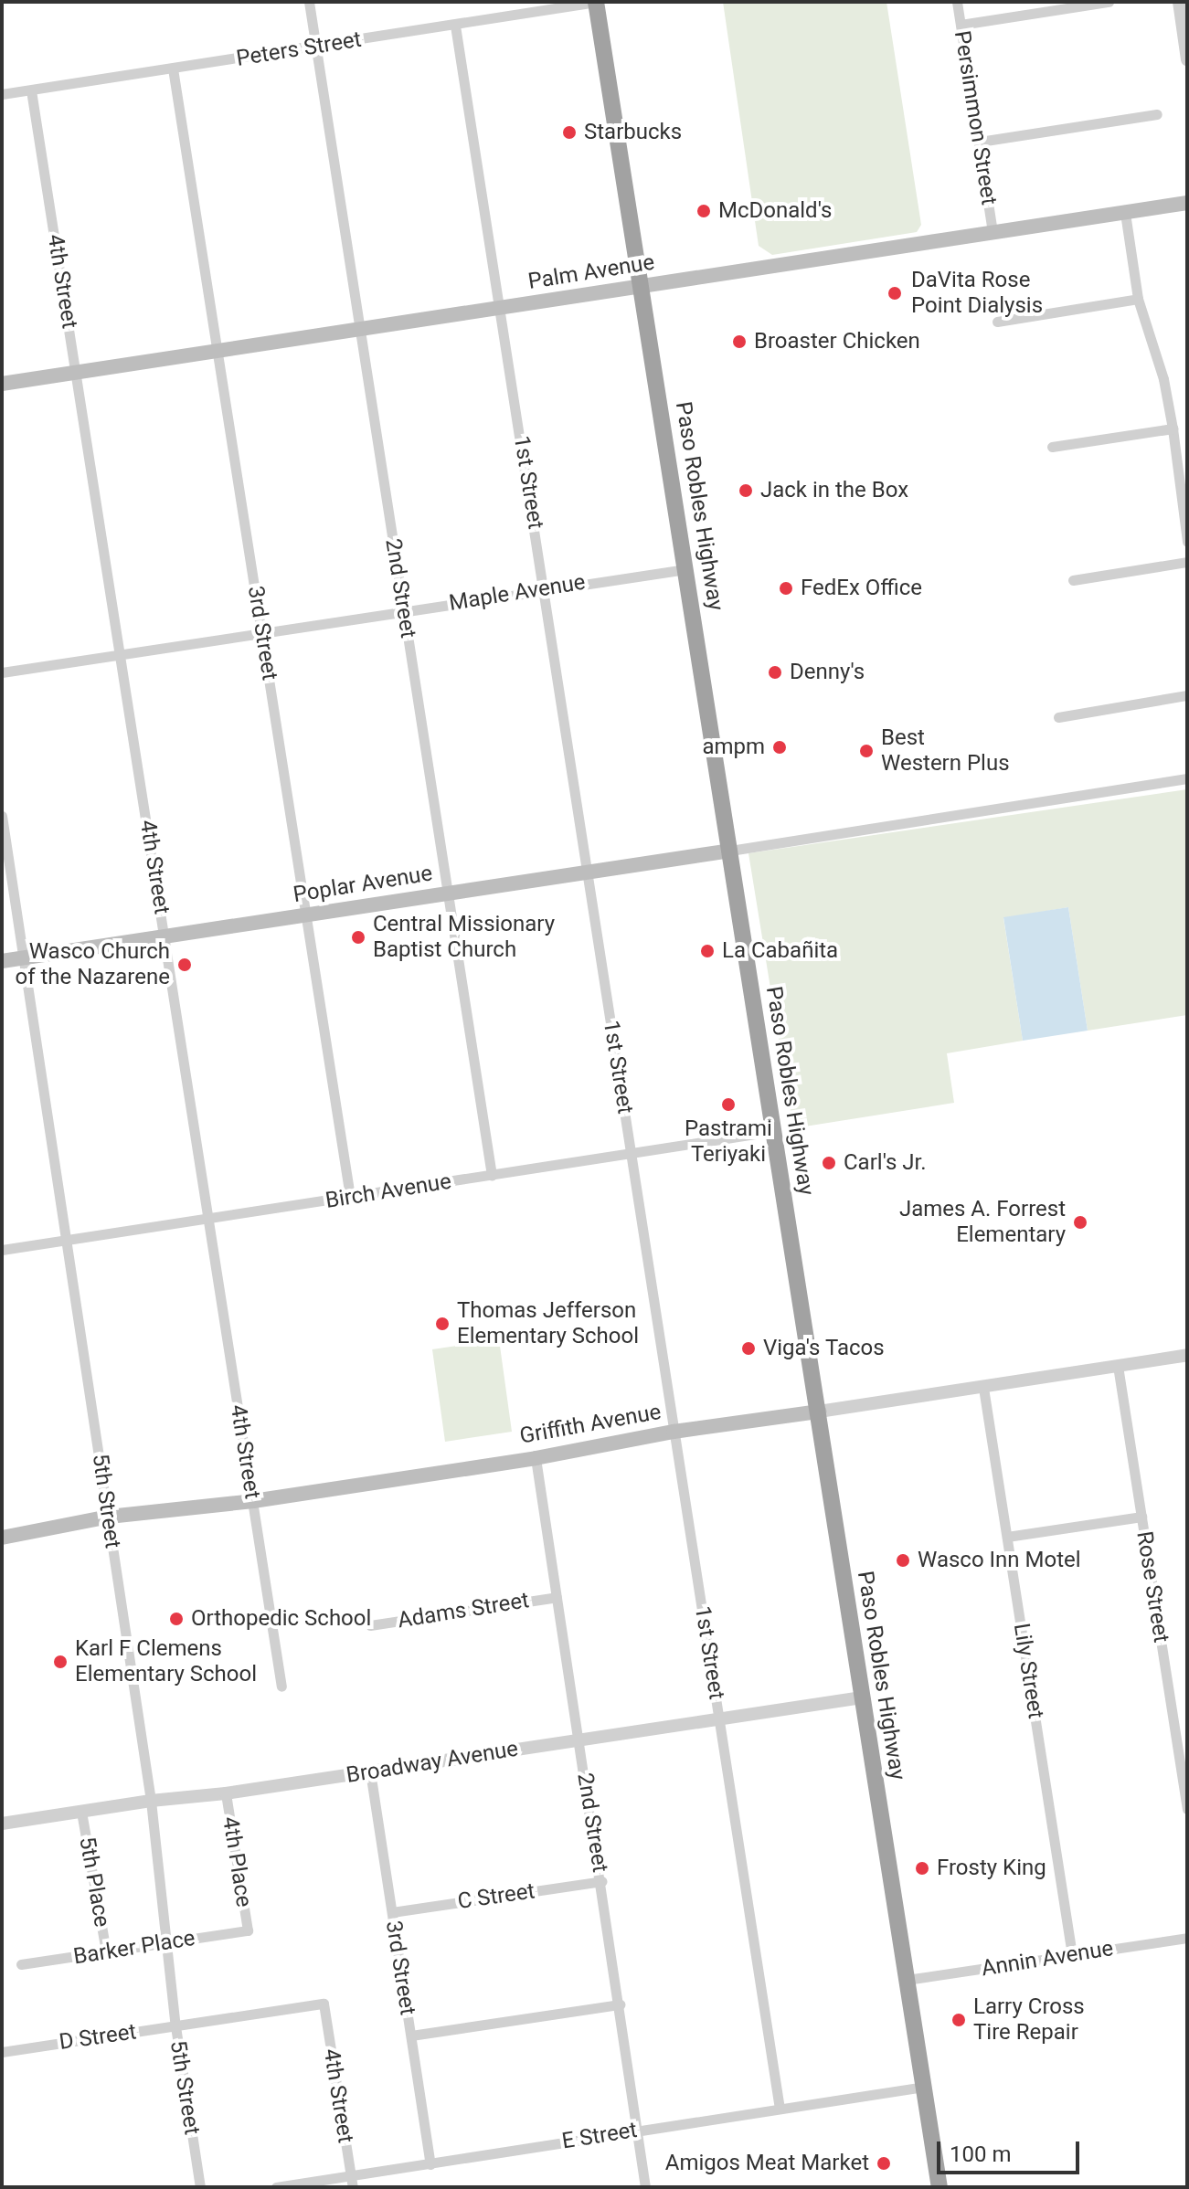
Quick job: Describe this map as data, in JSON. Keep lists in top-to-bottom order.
{
  "streets": {
    "highway": ["Paso Robles Highway"],
    "main road": ["Palm Avenue", "Poplar Avenue", "Griffith Avenue"],
    "street": [
      "Peters Street",
      "Persimmon Street",
      "4th Street",
      "1st Street",
      "2nd Street",
      "Maple Avenue",
      "3rd Street",
      "Birch Avenue",
      "5th Street",
      "Rose Street",
      "Adams Street",
      "Lily Street",
      "Broadway Avenue",
      "4th Place",
      "5th Place",
      "C Street",
      "Barker Place",
      "Annin Avenue",
      "D Street",
      "E Street"
    ]
  },
  "crossings": [
    ["Peters Street", "4th Street"],
    ["Peters Street", "1st Street"],
    ["Peters Street", "Paso Robles Highway"],
    ["Peters Street", "2nd Street"],
    ["Peters Street", "3rd Street"],
    ["Persimmon Street", "Palm Avenue"],
    ["Palm Avenue", "4th Street"],
    ["Palm Avenue", "1st Street"],
    ["Palm Avenue", "Paso Robles Highway"],
    ["Palm Avenue", "2nd Street"],
    ["Palm Avenue", "3rd Street"],
    ["4th Street", "Maple Avenue"],
    ["4th Street", "Poplar Avenue"],
    ["4th Street", "Birch Avenue"],
    ["4th Street", "Griffith Avenue"],
    ["4th Street", "D Street"],
    ["4th Street", "E Street"],
    ["1st Street", "Maple Avenue"],
    ["1st Street", "Poplar Avenue"],
    ["1st Street", "Birch Avenue"],
    ["1st Street", "Griffith Avenue"],
    ["1st Street", "Broadway Avenue"],
    ["1st Street", "E Street"],
    ["Paso Robles Highway", "Maple Avenue"],
    ["Paso Robles Highway", "Poplar Avenue"],
    ["Paso Robles Highway", "Birch Avenue"],
    ["Paso Robles Highway", "Griffith Avenue"],
    ["Paso Robles Highway", "Broadway Avenue"],
    ["Paso Robles Highway", "Annin Avenue"],
    ["Paso Robles Highway", "E Street"],
    ["2nd Street", "Maple Avenue"],
    ["2nd Street", "Poplar Avenue"],
    ["2nd Street", "Birch Avenue"],
    ["2nd Street", "Griffith Avenue"],
    ["2nd Street", "Adams Street"],
    ["2nd Street", "Broadway Avenue"],
    ["2nd Street", "C Street"],
    ["2nd Street", "E Street"],
    ["Maple Avenue", "3rd Street"],
    ["3rd Street", "Poplar Avenue"],
    ["3rd Street", "Birch Avenue"],
    ["3rd Street", "Broadway Avenue"],
    ["3rd Street", "C Street"],
    ["3rd Street", "E Street"],
    ["Poplar Avenue", "5th Street"],
    ["Birch Avenue", "5th Street"],
    ["Griffith Avenue", "5th Street"],
    ["Griffith Avenue", "Rose Street"],
    ["Griffith Avenue", "Lily Street"],
    ["5th Street", "Broadway Avenue"],
    ["5th Street", "Barker Place"],
    ["5th Street", "D Street"],
    ["Lily Street", "Annin Avenue"],
    ["Broadway Avenue", "4th Place"],
    ["Broadway Avenue", "5th Place"],
    ["4th Place", "Barker Place"],
    ["5th Place", "Barker Place"]
  ],
  "places": [
    "Starbucks",
    "McDonald's",
    "DaVita Rose Point Dialysis",
    "Broaster Chicken",
    "Jack in the Box",
    "FedEx Office",
    "Denny's",
    "ampm",
    "Best Western Plus",
    "Central Missionary Baptist Church",
    "La Cabañita",
    "Wasco Church of the Nazarene",
    "Pastrami Teriyaki",
    "Carl's Jr.",
    "James A. Forrest Elementary",
    "Thomas Jefferson Elementary School",
    "Viga's Tacos",
    "Wasco Inn Motel",
    "Orthopedic School",
    "Karl F Clemens Elementary School",
    "Frosty King",
    "Larry Cross Tire Repair",
    "Amigos Meat Market"
  ],
  "scale_bar": "100 m"
}
